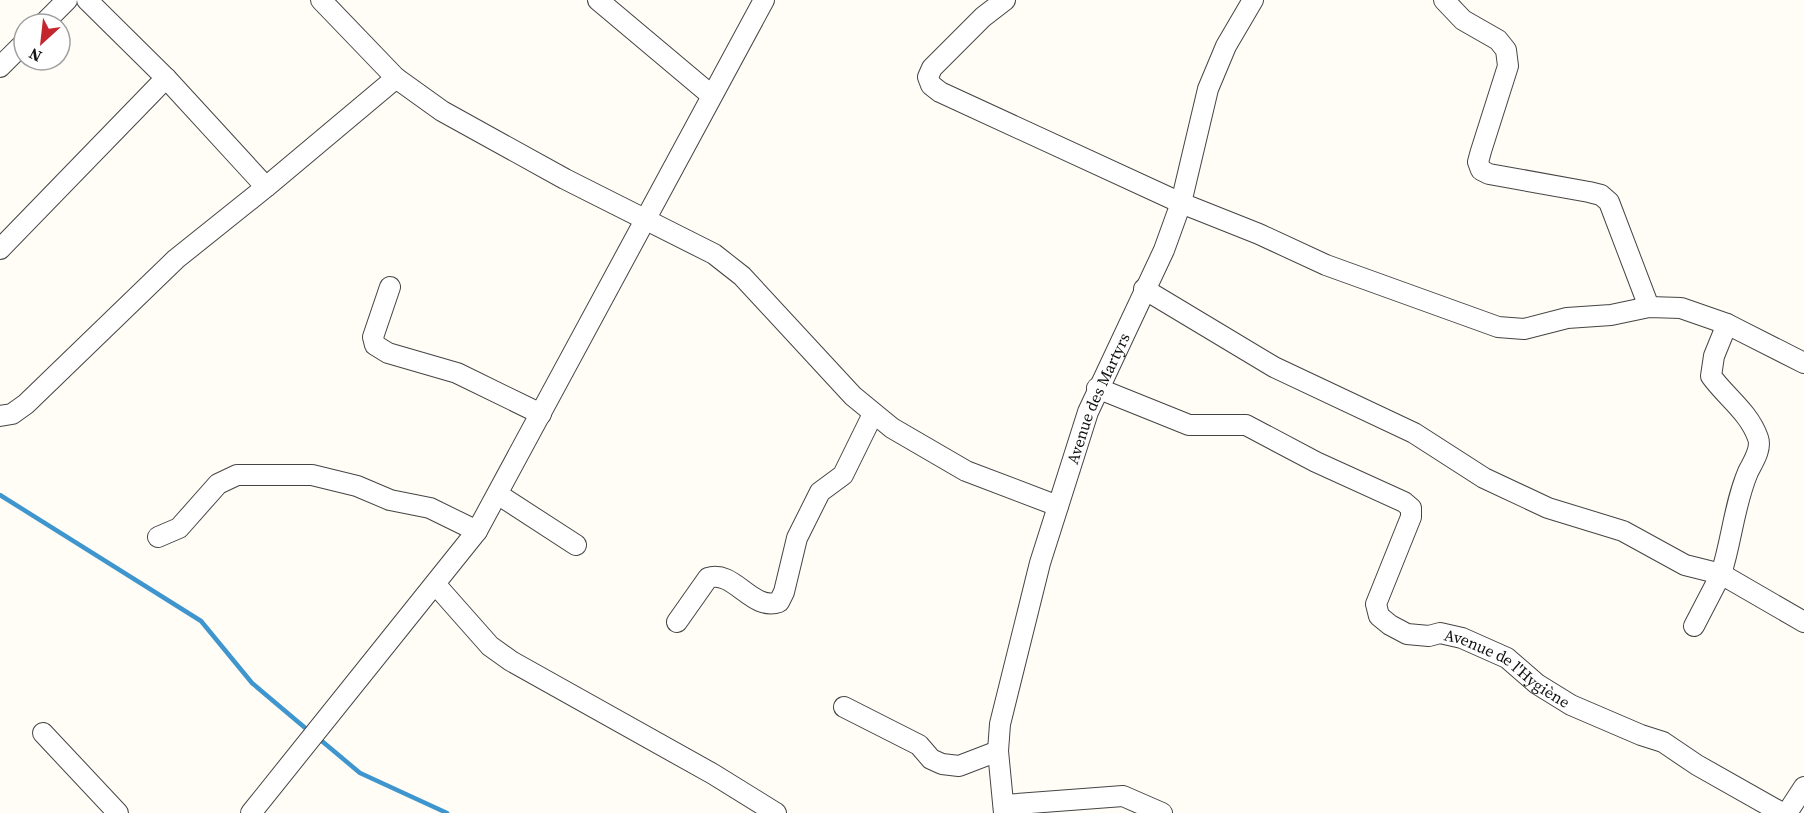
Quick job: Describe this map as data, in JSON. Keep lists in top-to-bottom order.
{
  "streets": {
    "street": ["Avenue des Martyrs", "Avenue de l'Hygiène"]
  },
  "crossings": [
    ["Avenue des Martyrs", "Avenue de l'Hygiène"]
  ],
  "north": "bottom left"
}
